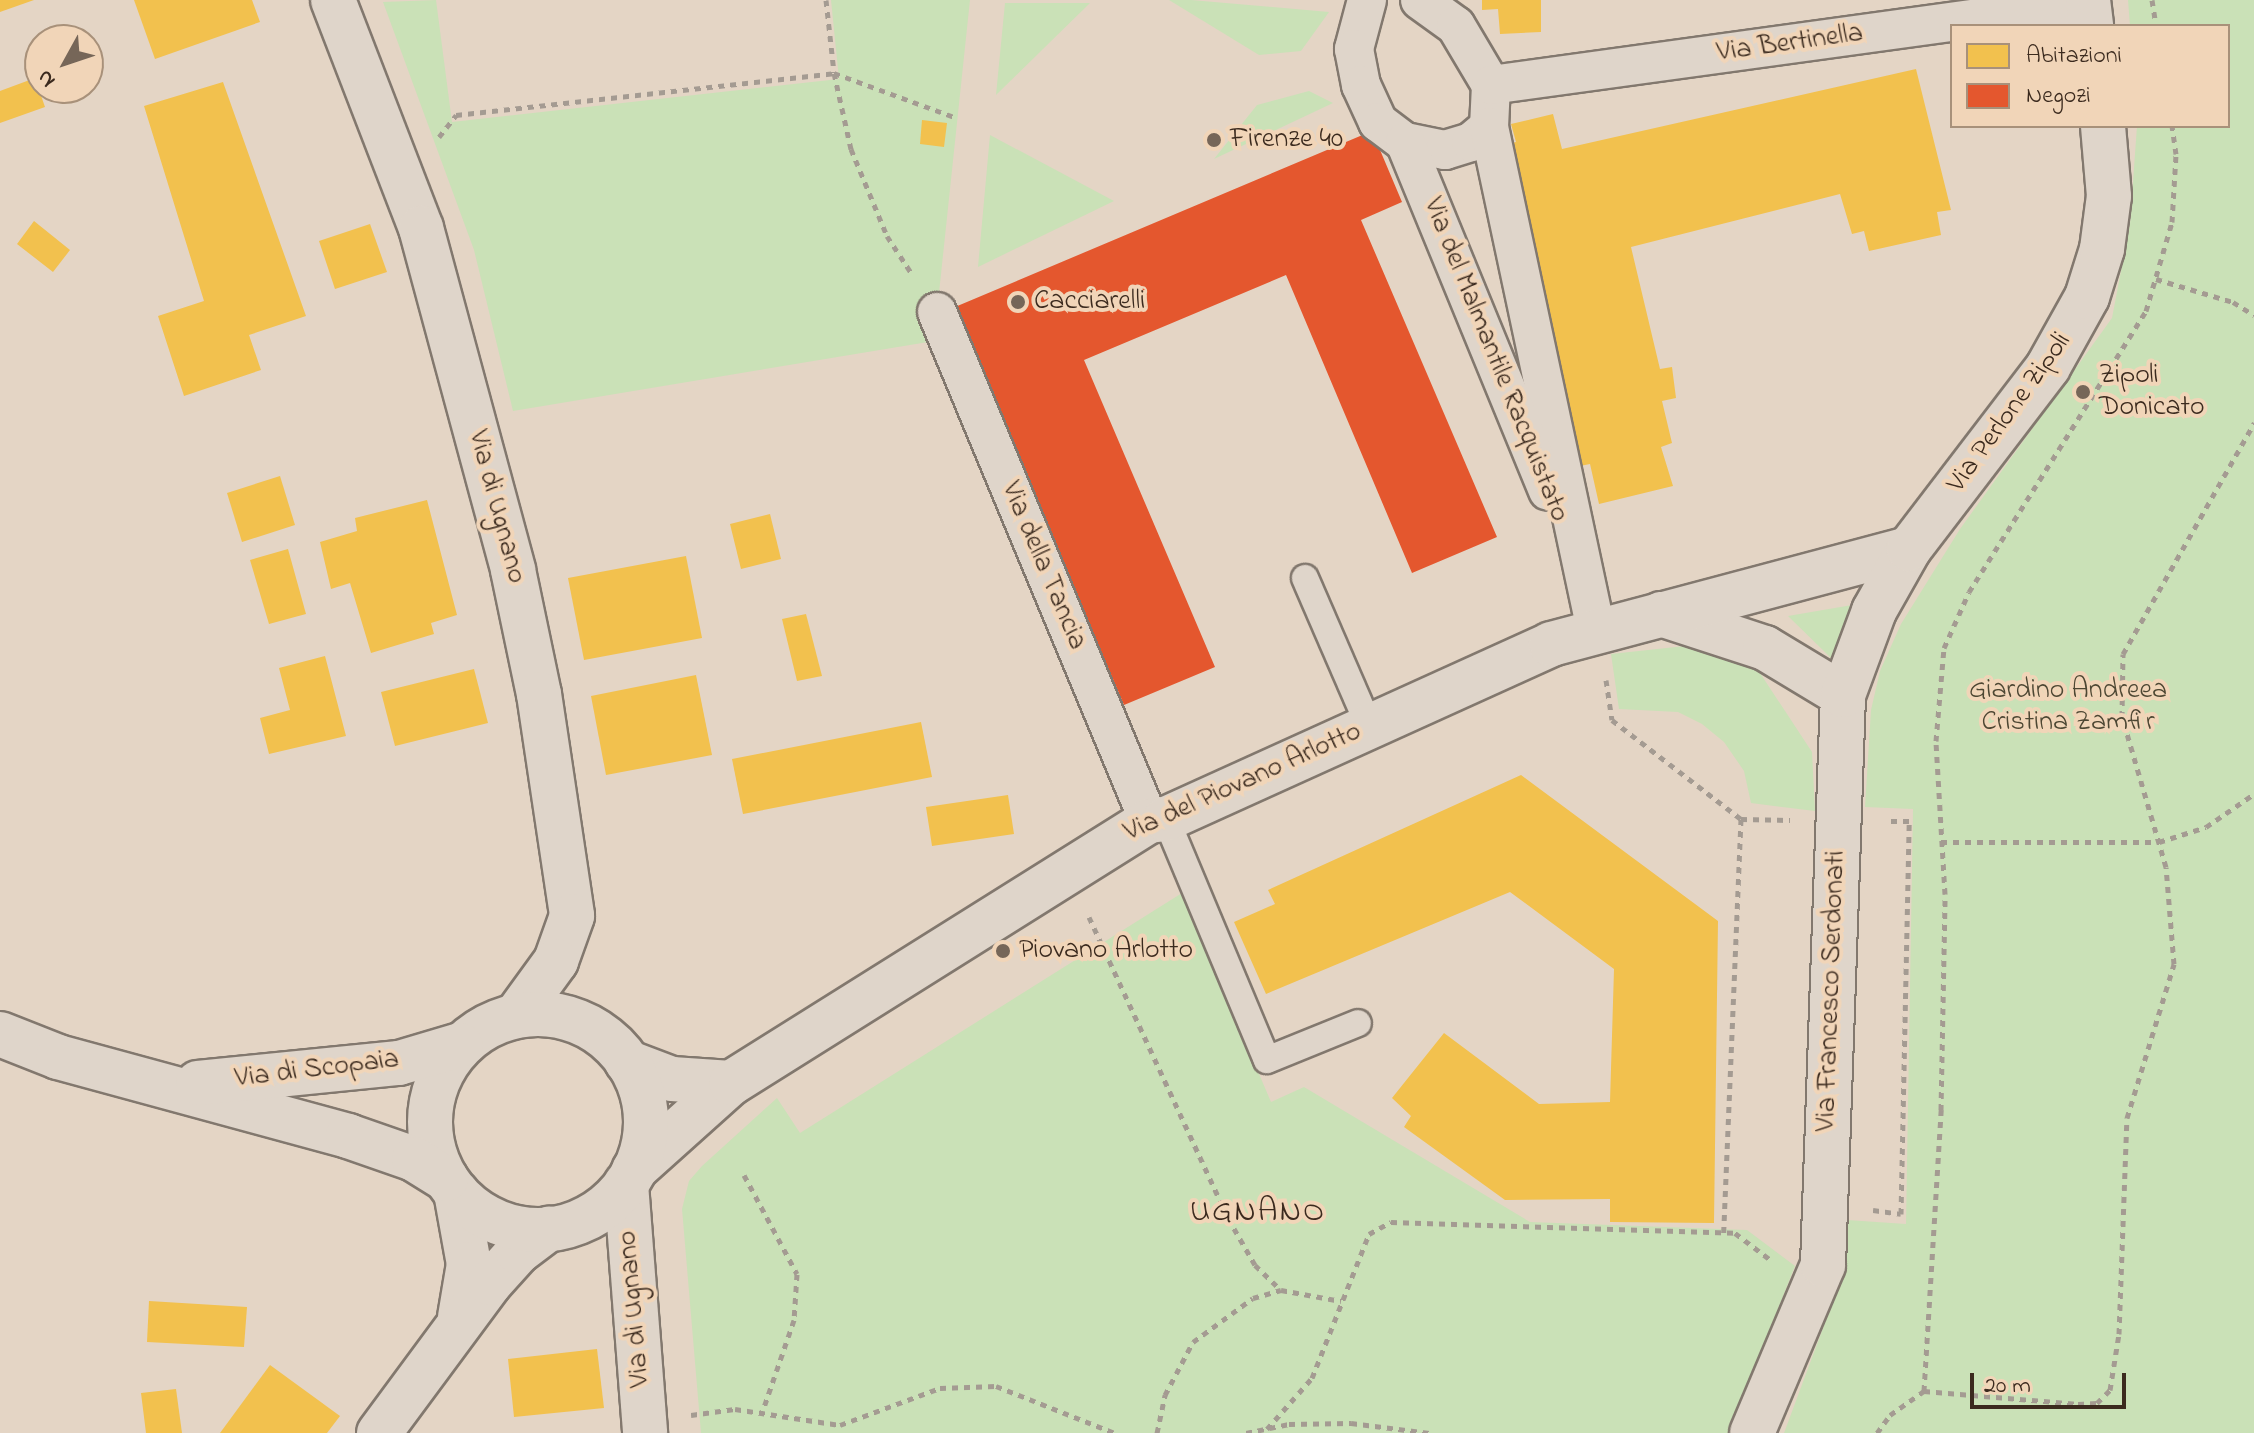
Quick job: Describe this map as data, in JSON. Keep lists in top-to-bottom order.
{
  "streets": {
    "street": [
      "Via Bertinella",
      "Via del Malmantile Racquistato",
      "Via Perlone Zipoli",
      "Via di Ugnano",
      "Via della Tancia",
      "Via del Piovano Arlotto",
      "Via Francesco Serdonati",
      "Via di Scopaia"
    ]
  },
  "crossings": [
    ["Via Bertinella", "Via del Malmantile Racquistato"],
    ["Via del Malmantile Racquistato", "Via del Piovano Arlotto"],
    ["Via Perlone Zipoli", "Via del Piovano Arlotto"],
    ["Via Perlone Zipoli", "Via Francesco Serdonati"],
    ["Via di Ugnano", "Via del Piovano Arlotto"],
    ["Via di Ugnano", "Via di Scopaia"],
    ["Via della Tancia", "Via del Piovano Arlotto"],
    ["Via del Piovano Arlotto", "Via Francesco Serdonati"],
    ["Via del Piovano Arlotto", "Via di Scopaia"]
  ],
  "districts": ["UGNANO"],
  "parks": ["Giardino Andreea Cristina Zamfir"],
  "places": [
    "Firenze 40",
    "Cacciarelli",
    "Zipoli Donicato",
    "Piovano Arlotto"
  ],
  "legend": ["Abitazioni", "Negozi"],
  "scale_bar": "20 m",
  "north": "bottom left"
}
